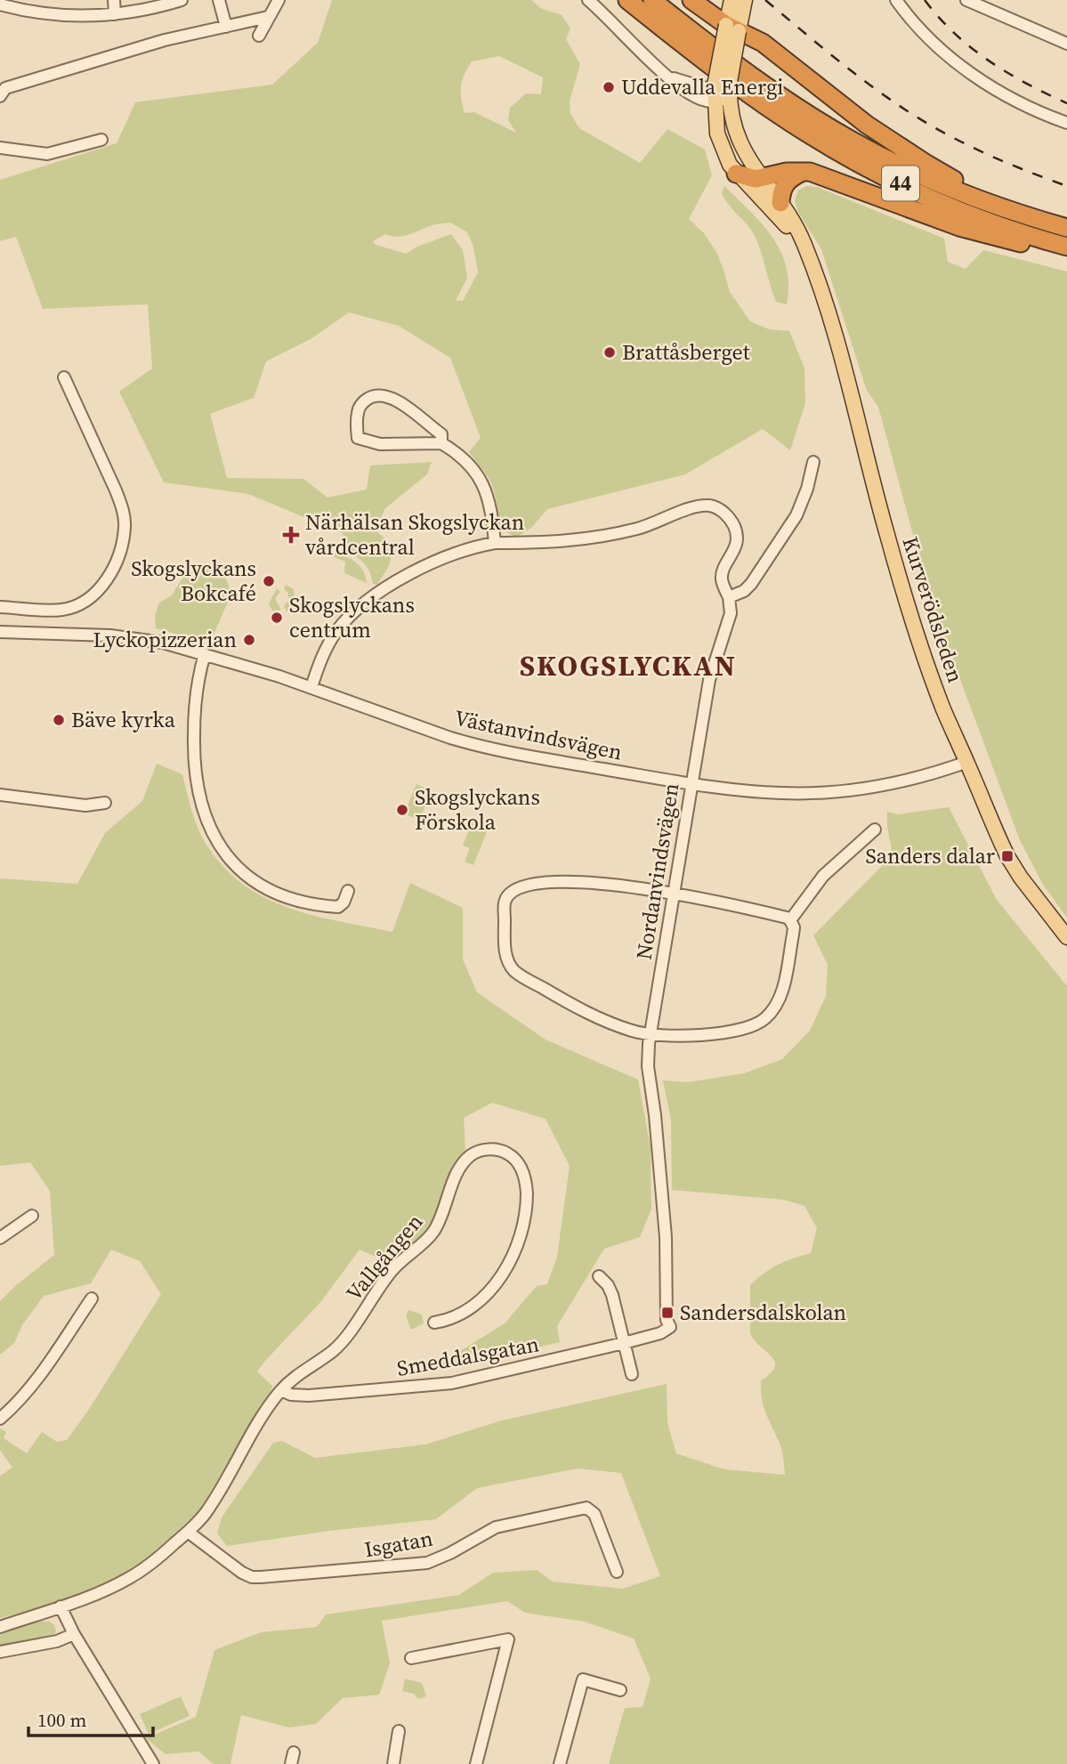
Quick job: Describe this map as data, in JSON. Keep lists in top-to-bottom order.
{
  "streets": {
    "highway": ["44"],
    "main road": ["Kurverödsleden"],
    "street": [
      "Västanvindsvägen",
      "Nordanvindsvägen",
      "Vallgången",
      "Smeddalsgatan",
      "Isgatan"
    ]
  },
  "crossings": [
    ["Kurverödsleden", "Västanvindsvägen"],
    ["Västanvindsvägen", "Nordanvindsvägen"],
    ["Nordanvindsvägen", "Smeddalsgatan"],
    ["Vallgången", "Smeddalsgatan"]
  ],
  "districts": ["SKOGSLYCKAN"],
  "places": {
    "other": [
      "Uddevalla Energi",
      "Brattåsberget",
      "Skogslyckans Bokcafé",
      "Skogslyckans centrum",
      "Lyckopizzerian",
      "Bäve kyrka",
      "Skogslyckans Förskola"
    ],
    "health": ["Närhälsan Skogslyckan vårdcentral"],
    "transit": ["Sanders dalar", "Sandersdalskolan"]
  },
  "scale_bar": "100 m"
}
